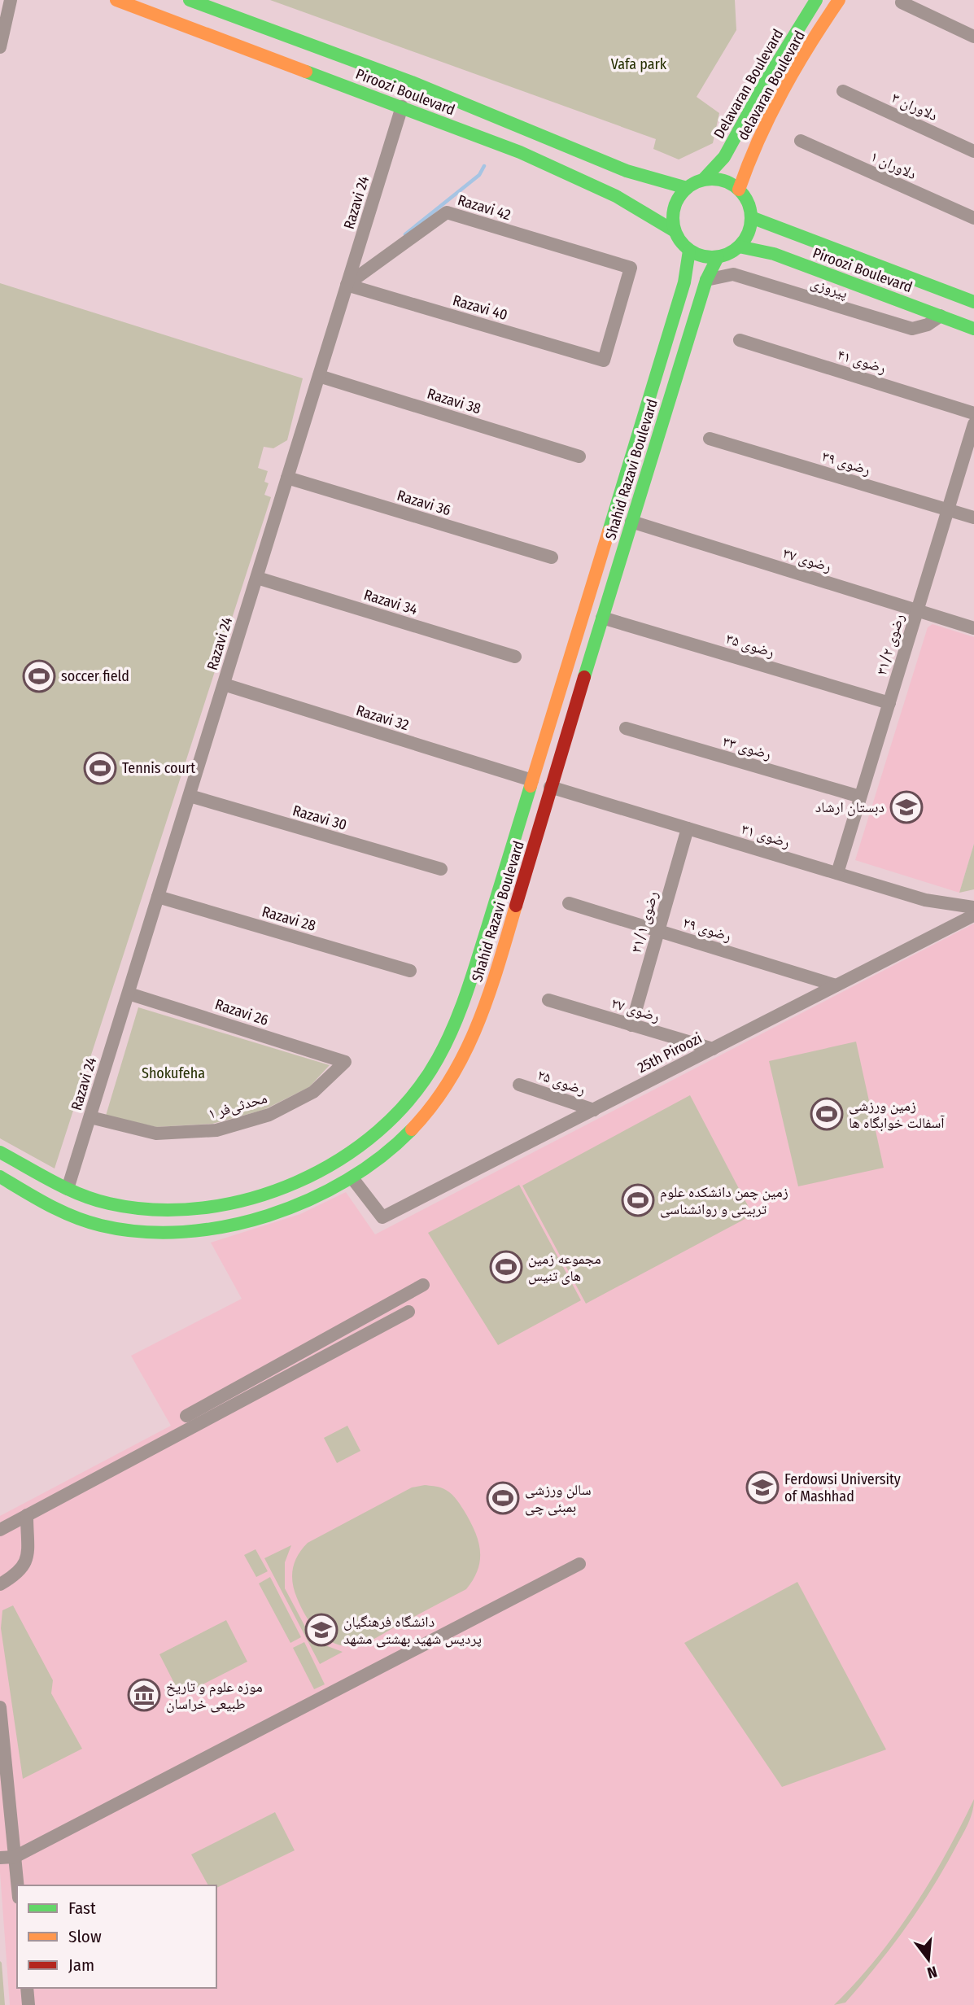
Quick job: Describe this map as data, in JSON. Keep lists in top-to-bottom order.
{
  "streets": {
    "street": [
      "Delavaran Boulevard",
      "delavaran Boulevard",
      "Piroozi Boulevard",
      "دلاوران ۳",
      "دلاوران ۱",
      "Razavi 24",
      "Razavi 42",
      "پیروزی",
      "Razavi 40",
      "رضوی ۴۱",
      "Razavi 38",
      "رضوی ۳۹",
      "Shahid Razavi Boulevard",
      "Razavi 36",
      "رضوی ۳۷",
      "Razavi 34",
      "رضوی ۳۱/۲",
      "رضوی ۳۵",
      "Razavi 32",
      "رضوی ۳۳",
      "Razavi 30",
      "رضوی ۳۱",
      "Razavi 28",
      "رضوی ۳۱/۱",
      "رضوی ۲۹",
      "رضوی ۲۷",
      "Razavi 26",
      "25th Piroozi",
      "رضوی ۲۵",
      "محدثی‌فر ۱"
    ]
  },
  "crossings": [
    ["Delavaran Boulevard", "delavaran Boulevard"],
    ["Delavaran Boulevard", "Piroozi Boulevard"],
    ["Delavaran Boulevard", "Shahid Razavi Boulevard"],
    ["delavaran Boulevard", "Piroozi Boulevard"],
    ["delavaran Boulevard", "Shahid Razavi Boulevard"],
    ["Piroozi Boulevard", "Razavi 24"],
    ["Piroozi Boulevard", "پیروزی"],
    ["Piroozi Boulevard", "Shahid Razavi Boulevard"],
    ["Razavi 24", "Razavi 42"],
    ["Razavi 24", "Razavi 40"],
    ["Razavi 24", "Razavi 38"],
    ["Razavi 24", "Shahid Razavi Boulevard"],
    ["Razavi 24", "Razavi 36"],
    ["Razavi 24", "Razavi 34"],
    ["Razavi 24", "Razavi 32"],
    ["Razavi 24", "Razavi 30"],
    ["Razavi 24", "Razavi 28"],
    ["Razavi 24", "Razavi 26"],
    ["Razavi 24", "محدثی‌فر ۱"],
    ["Razavi 42", "Razavi 40"],
    ["پیروزی", "Shahid Razavi Boulevard"],
    ["رضوی ۳۹", "رضوی ۳۱/۲"],
    ["Shahid Razavi Boulevard", "رضوی ۳۷"],
    ["Shahid Razavi Boulevard", "رضوی ۳۵"],
    ["Shahid Razavi Boulevard", "Razavi 32"],
    ["Shahid Razavi Boulevard", "رضوی ۳۱"],
    ["Shahid Razavi Boulevard", "25th Piroozi"],
    ["رضوی ۳۷", "رضوی ۳۱/۲"],
    ["رضوی ۳۱/۲", "رضوی ۳۵"],
    ["رضوی ۳۱/۲", "رضوی ۳۳"],
    ["رضوی ۳۱/۲", "رضوی ۳۱"],
    ["رضوی ۳۱", "رضوی ۳۱/۱"],
    ["رضوی ۳۱", "25th Piroozi"],
    ["رضوی ۳۱/۱", "رضوی ۲۹"],
    ["رضوی ۳۱/۱", "رضوی ۲۷"],
    ["رضوی ۲۹", "25th Piroozi"],
    ["رضوی ۲۷", "25th Piroozi"],
    ["Razavi 26", "محدثی‌فر ۱"],
    ["25th Piroozi", "رضوی ۲۵"]
  ],
  "parks": ["Vafa park", "Shokufeha"],
  "places": {
    "sports": [
      "soccer field",
      "Tennis court",
      "زمین ورزشی آسفالت خوابگاه ها",
      "زمین چمن دانشکده علوم تربیتی و روانشناسی",
      "مجموعه زمین های تنیس",
      "سالن ورزشی بمبئی چی"
    ],
    "school or university": ["دبستان ارشاد", "Ferdowsi University of Mashhad", "دانشگاه فرهنگیان پردیس شهید بهشتی مشهد"],
    "museum": ["موزه علوم و تاریخ طبیعی خراسان"]
  },
  "legend": ["Fast", "Slow", "Jam"],
  "north": "bottom"
}
